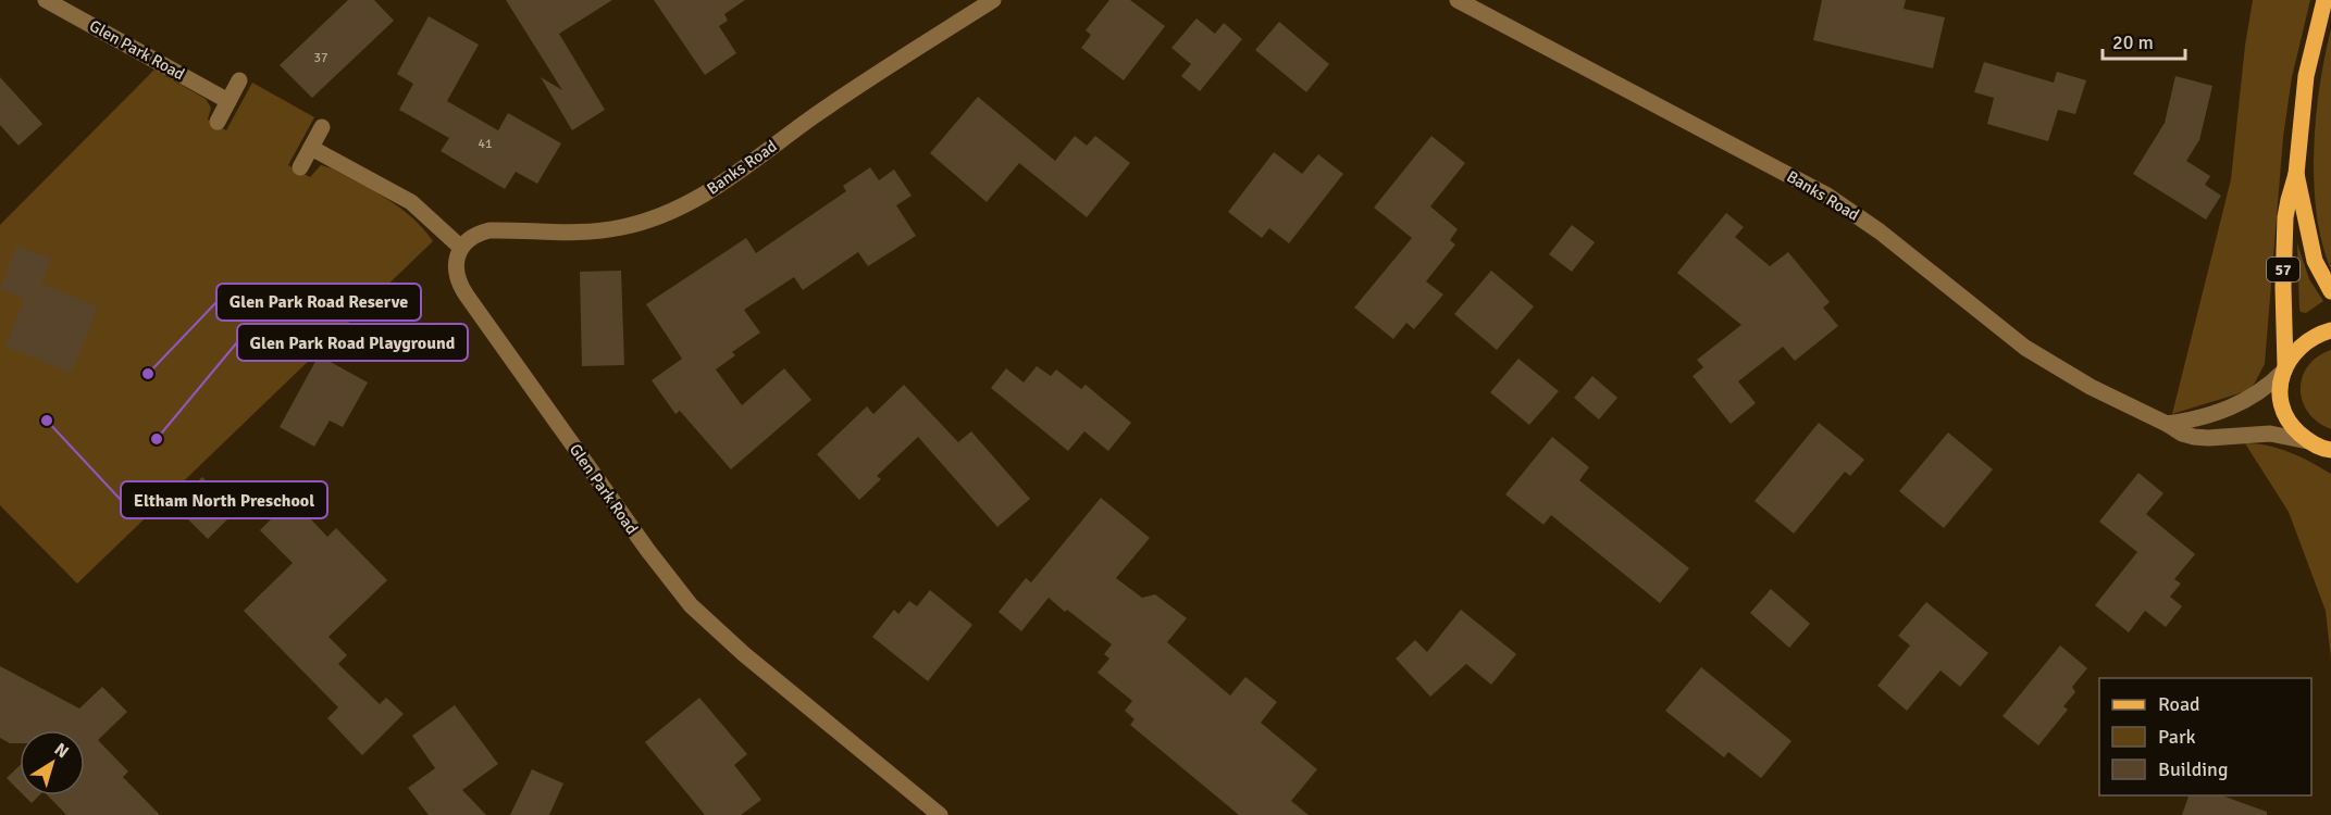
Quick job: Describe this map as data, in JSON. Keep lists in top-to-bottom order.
{
  "streets": {
    "main road": ["57"],
    "street": ["Glen Park Road", "Banks Road"]
  },
  "crossings": [
    ["Glen Park Road", "Banks Road"],
    ["Banks Road", "57"]
  ],
  "places": ["Glen Park Road Reserve", "Eltham North Preschool", "Glen Park Road Playground"],
  "house_numbers": ["37", "41"],
  "legend": ["Road", "Park", "Building"],
  "scale_bar": "20 m",
  "north": "top right"
}
